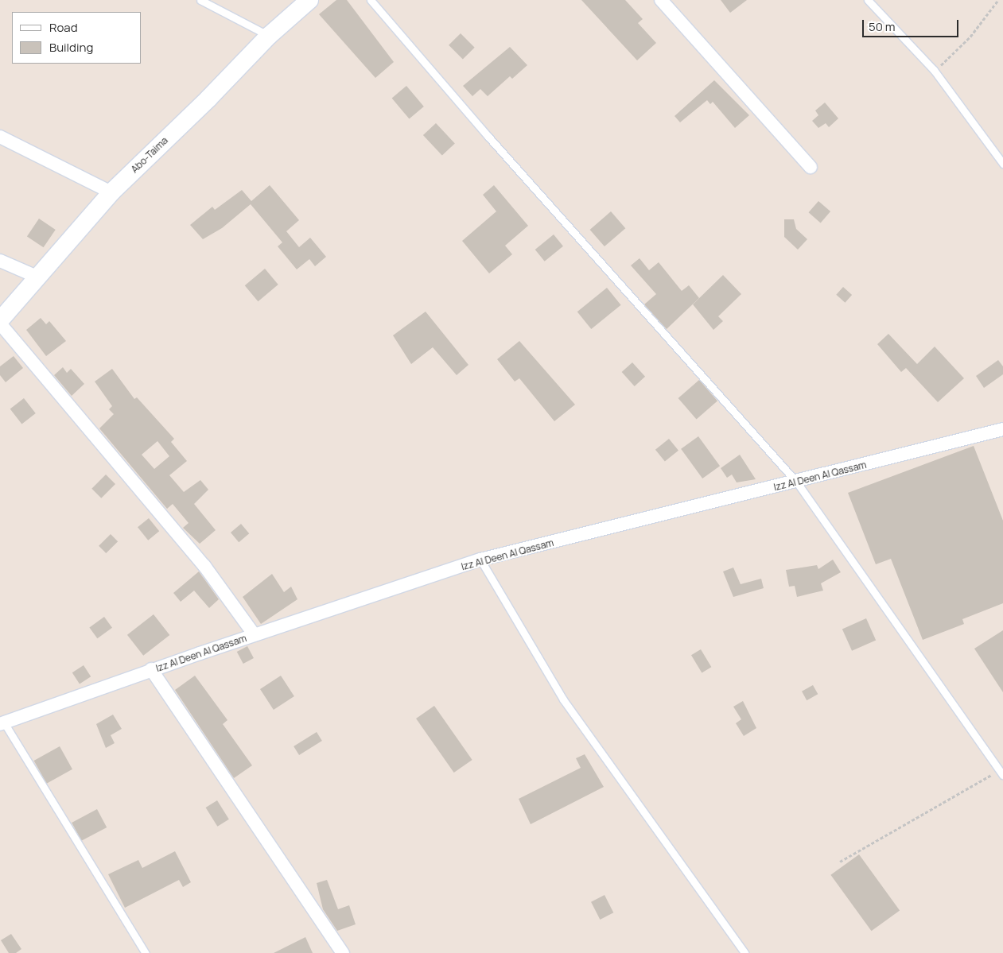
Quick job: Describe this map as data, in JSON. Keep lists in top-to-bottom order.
{
  "streets": {
    "street": ["Abo-Taima", "Izz Al Deen Al Qassam"]
  },
  "legend": ["Road", "Building"],
  "scale_bar": "50 m"
}
